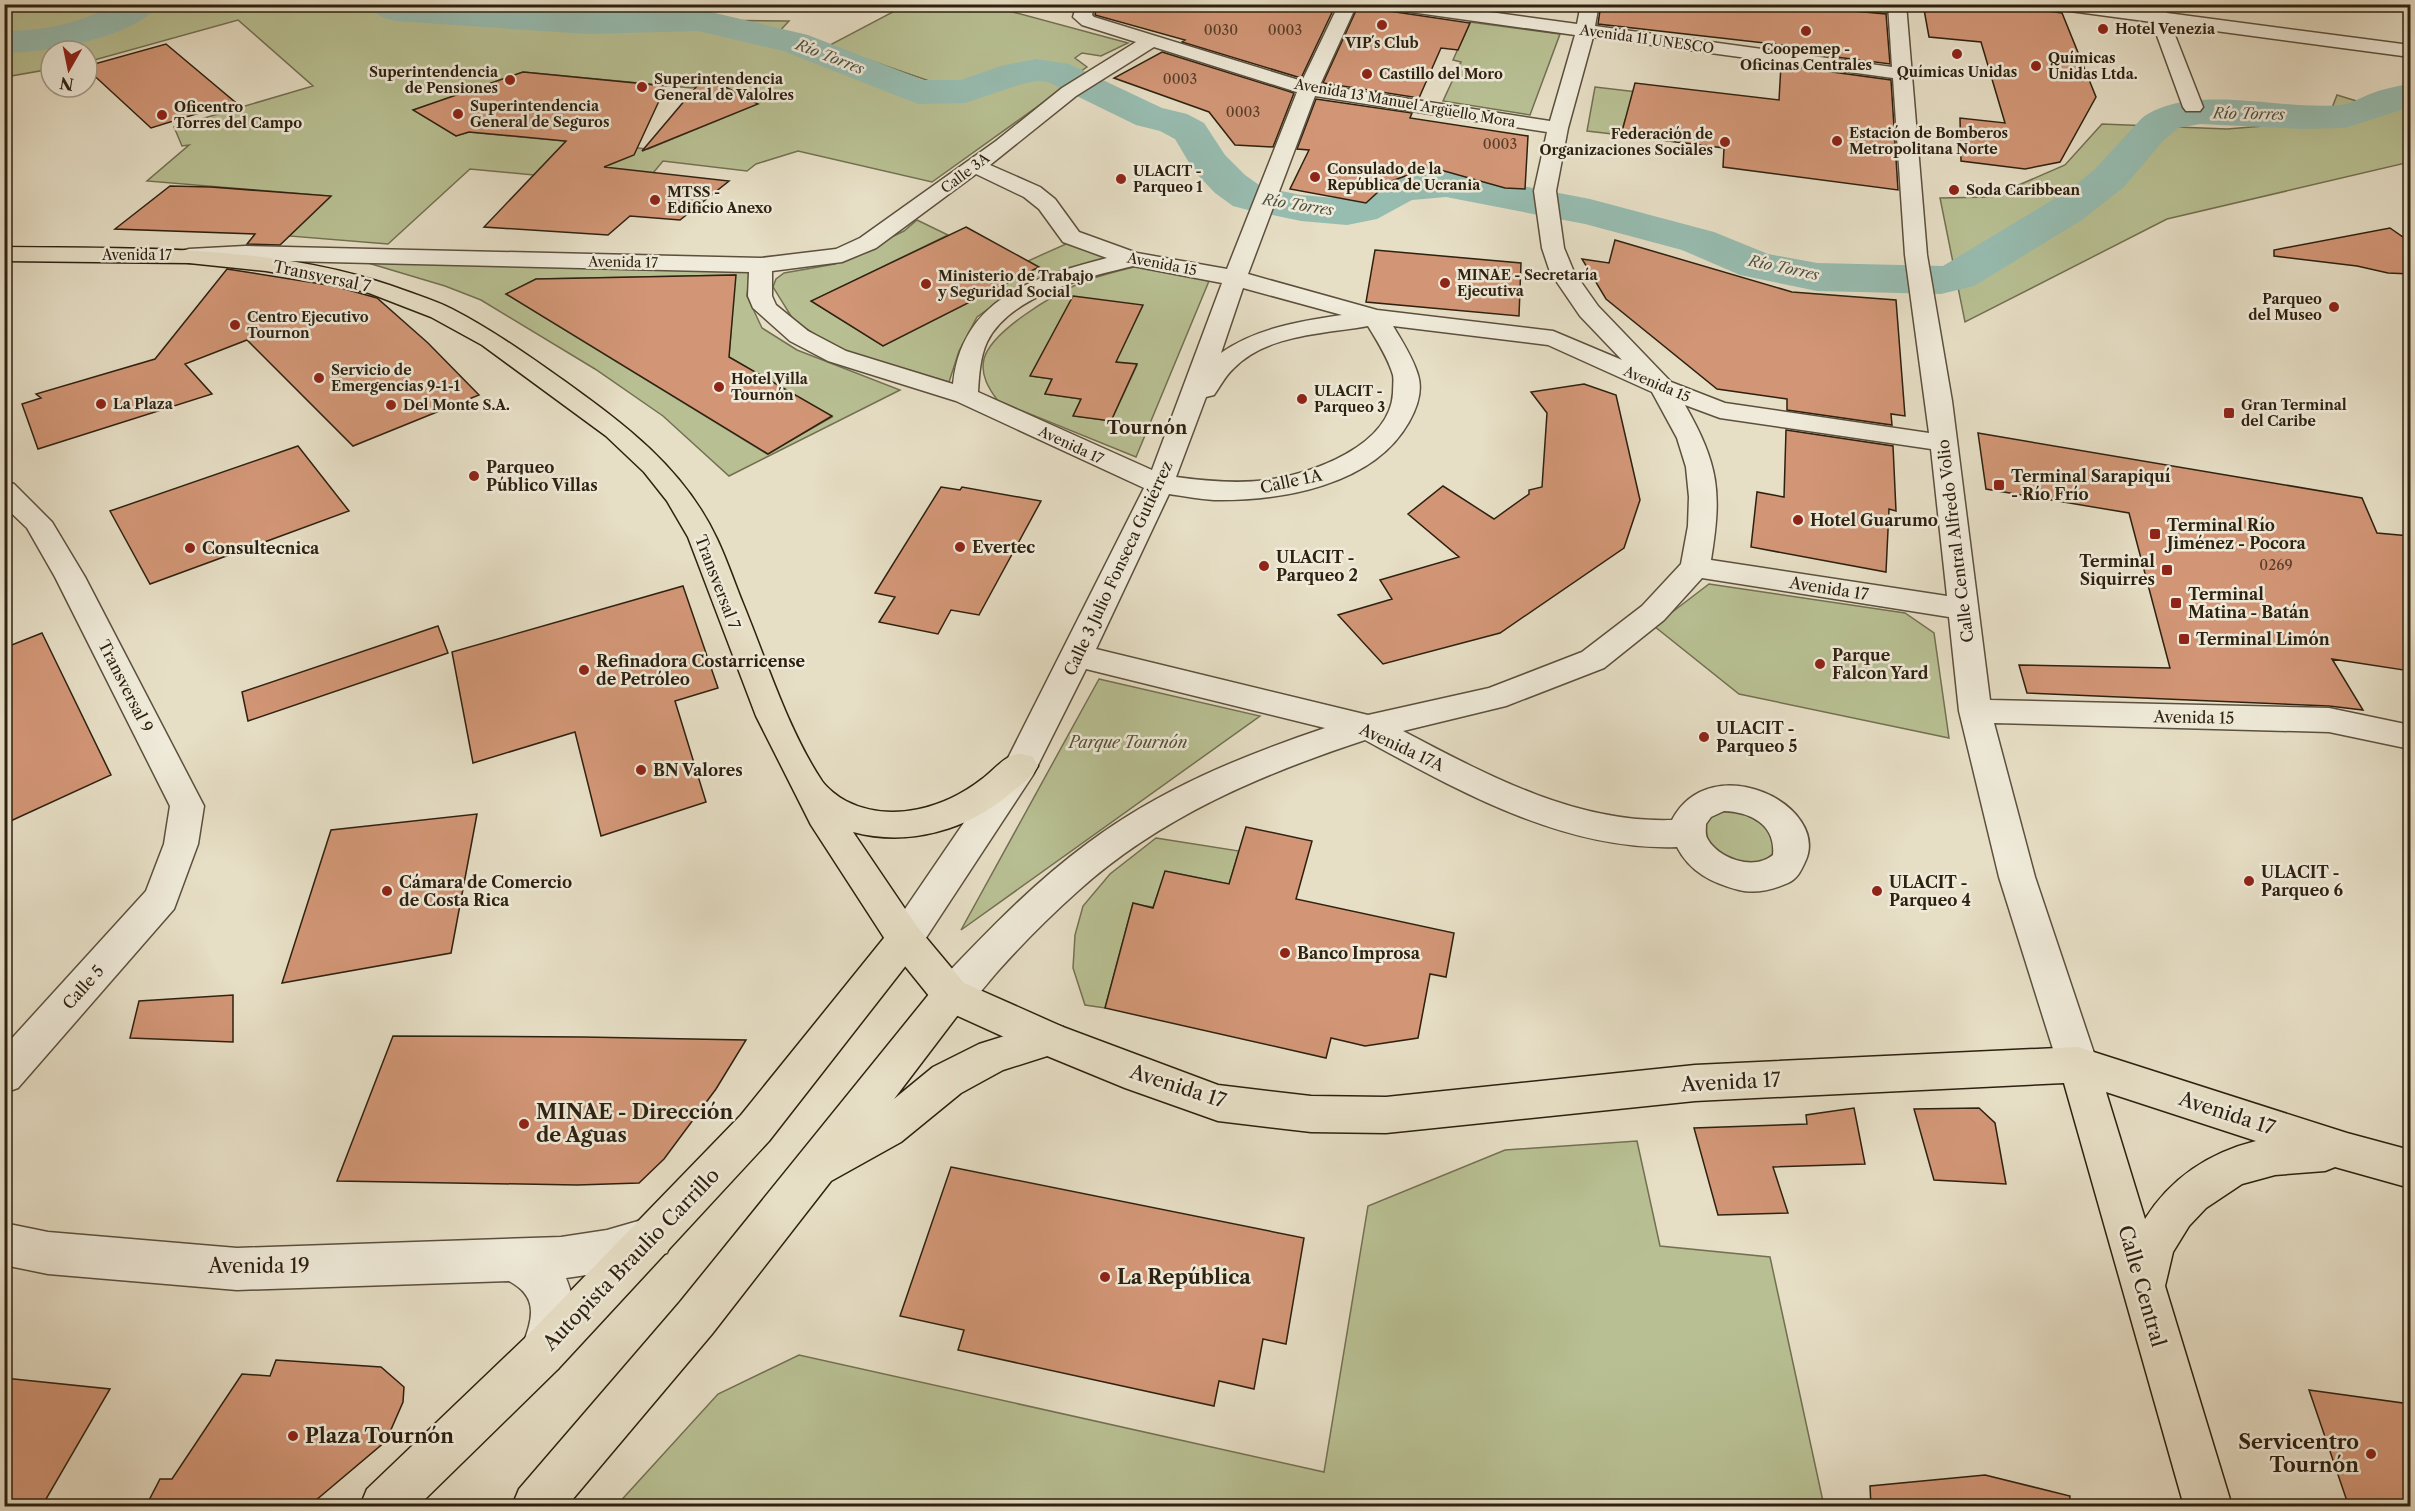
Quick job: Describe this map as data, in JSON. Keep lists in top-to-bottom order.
{
  "streets": {
    "main road": [
      "Avenida 17",
      "Transversal 7",
      "Autopista Braulio Carrillo",
      "Calle Central"
    ],
    "street": [
      "Avenida 11 UNESCO",
      "Avenida 13 Manuel Argüello Mora",
      "Calle 3A",
      "Avenida 15",
      "Calle 1A",
      "Calle Central Alfredo Volio",
      "Calle 3 Julio Fonseca Gutiérrez",
      "Transversal 9",
      "Avenida 17A",
      "Calle 5",
      "Avenida 19"
    ]
  },
  "crossings": [
    ["Avenida 11 UNESCO", "Calle Central Alfredo Volio"],
    ["Avenida 13 Manuel Argüello Mora", "Calle 3A"],
    ["Avenida 13 Manuel Argüello Mora", "Calle 3 Julio Fonseca Gutiérrez"],
    ["Calle 3A", "Avenida 17"],
    ["Calle 3A", "Avenida 15"],
    ["Avenida 17", "Transversal 7"],
    ["Avenida 17", "Calle 1A"],
    ["Avenida 17", "Calle Central Alfredo Volio"],
    ["Avenida 17", "Calle 3 Julio Fonseca Gutiérrez"],
    ["Avenida 17", "Calle Central"],
    ["Avenida 15", "Calle 1A"],
    ["Avenida 15", "Calle Central Alfredo Volio"],
    ["Avenida 15", "Calle 3 Julio Fonseca Gutiérrez"],
    ["Transversal 7", "Calle 3 Julio Fonseca Gutiérrez"],
    ["Transversal 7", "Autopista Braulio Carrillo"],
    ["Calle 1A", "Calle 3 Julio Fonseca Gutiérrez"],
    ["Calle Central Alfredo Volio", "Calle Central"],
    ["Calle 3 Julio Fonseca Gutiérrez", "Avenida 17A"],
    ["Calle 3 Julio Fonseca Gutiérrez", "Autopista Braulio Carrillo"],
    ["Transversal 9", "Calle 5"],
    ["Autopista Braulio Carrillo", "Avenida 19"]
  ],
  "districts": ["Tournón"],
  "water": ["Río Torres"],
  "parks": ["Parque Tournón"],
  "places": {
    "other": [
      "VIP´s Club",
      "Hotel Venezia",
      "Coopemep - Oficinas Centrales",
      "Químicas Unidas",
      "Químicas Unidas Ltda.",
      "Castillo del Moro",
      "Superintendencia de Pensiones",
      "Superintendencia General de Valolres",
      "Superintendencia General de Seguros",
      "Oficentro Torres del Campo",
      "Estación de Bomberos Metropolitana Norte",
      "Federación de Organizaciones Sociales",
      "Consulado de la República de Ucrania",
      "ULACIT - Parqueo 1",
      "Soda Caribbean",
      "MTSS - Edificio Anexo",
      "MINAE - Secretaría Ejecutiva",
      "Ministerio de Trabajo y Seguridad Social",
      "Parqueo del Museo",
      "Centro Ejecutivo Tournon",
      "Servicio de Emergencias 9-1-1",
      "Hotel Villa Tournón",
      "ULACIT - Parqueo 3",
      "La Plaza",
      "Del Monte S.A.",
      "Parqueo Público Villas",
      "Hotel Guarumo",
      "Evertec",
      "Consultecnica",
      "ULACIT - Parqueo 2",
      "Parque Falcon Yard",
      "Refinadora Costarricense de Petróleo",
      "ULACIT - Parqueo 5",
      "BN Valores",
      "ULACIT - Parqueo 6",
      "Cámara de Comercio de Costa Rica",
      "ULACIT - Parqueo 4",
      "Banco Improsa",
      "MINAE - Dirección de Aguas",
      "La República",
      "Plaza Tournón",
      "Servicentro Tournón"
    ],
    "transit": [
      "Gran Terminal del Caribe",
      "Terminal Sarapiquí - Río Frío",
      "Terminal Río Jiménez - Pocora",
      "Terminal Siquirres",
      "Terminal Matina - Batán",
      "Terminal Limón"
    ]
  },
  "house_numbers": [
    "0030",
    "0003",
    "0003",
    "0003",
    "0003",
    "0269"
  ],
  "north": "bottom"
}
